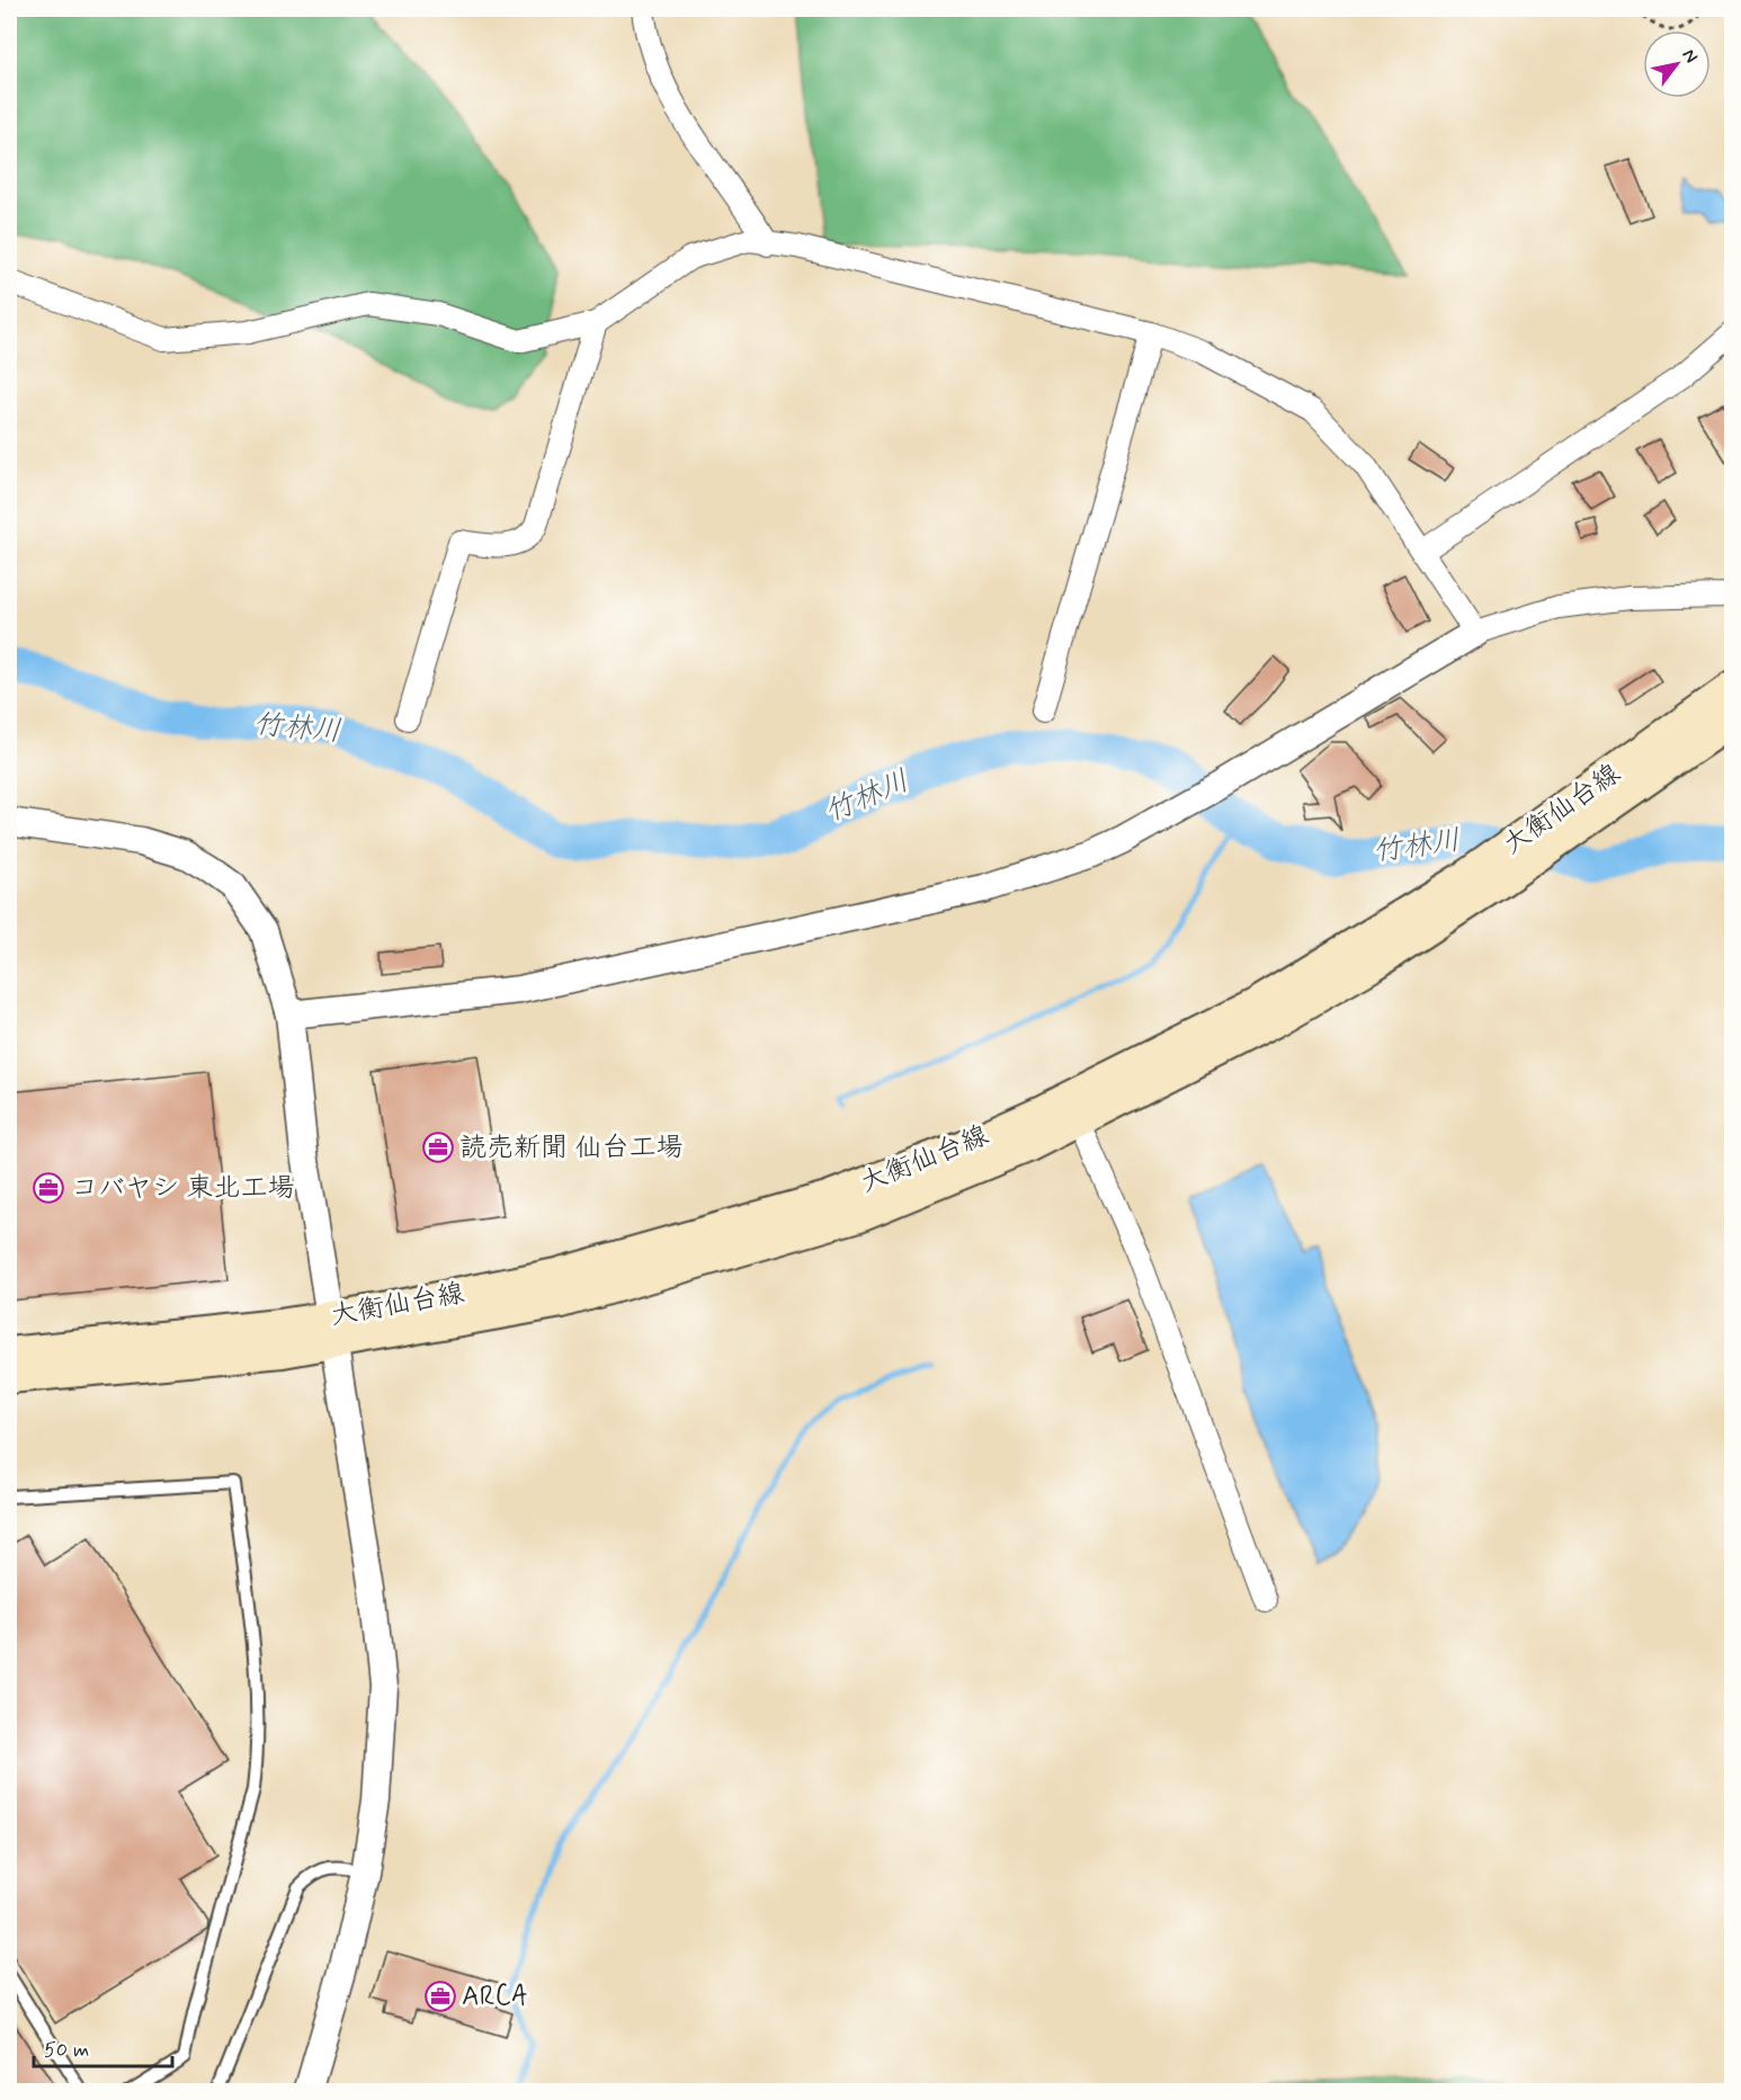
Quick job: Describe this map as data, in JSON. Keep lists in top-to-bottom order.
{
  "streets": {
    "main road": ["大衡仙台線"]
  },
  "water": ["竹林川"],
  "places": {
    "office": ["読売新聞 仙台工場", "コバヤシ 東北工場", "ARCA"]
  },
  "scale_bar": "50 m",
  "north": "top right"
}
